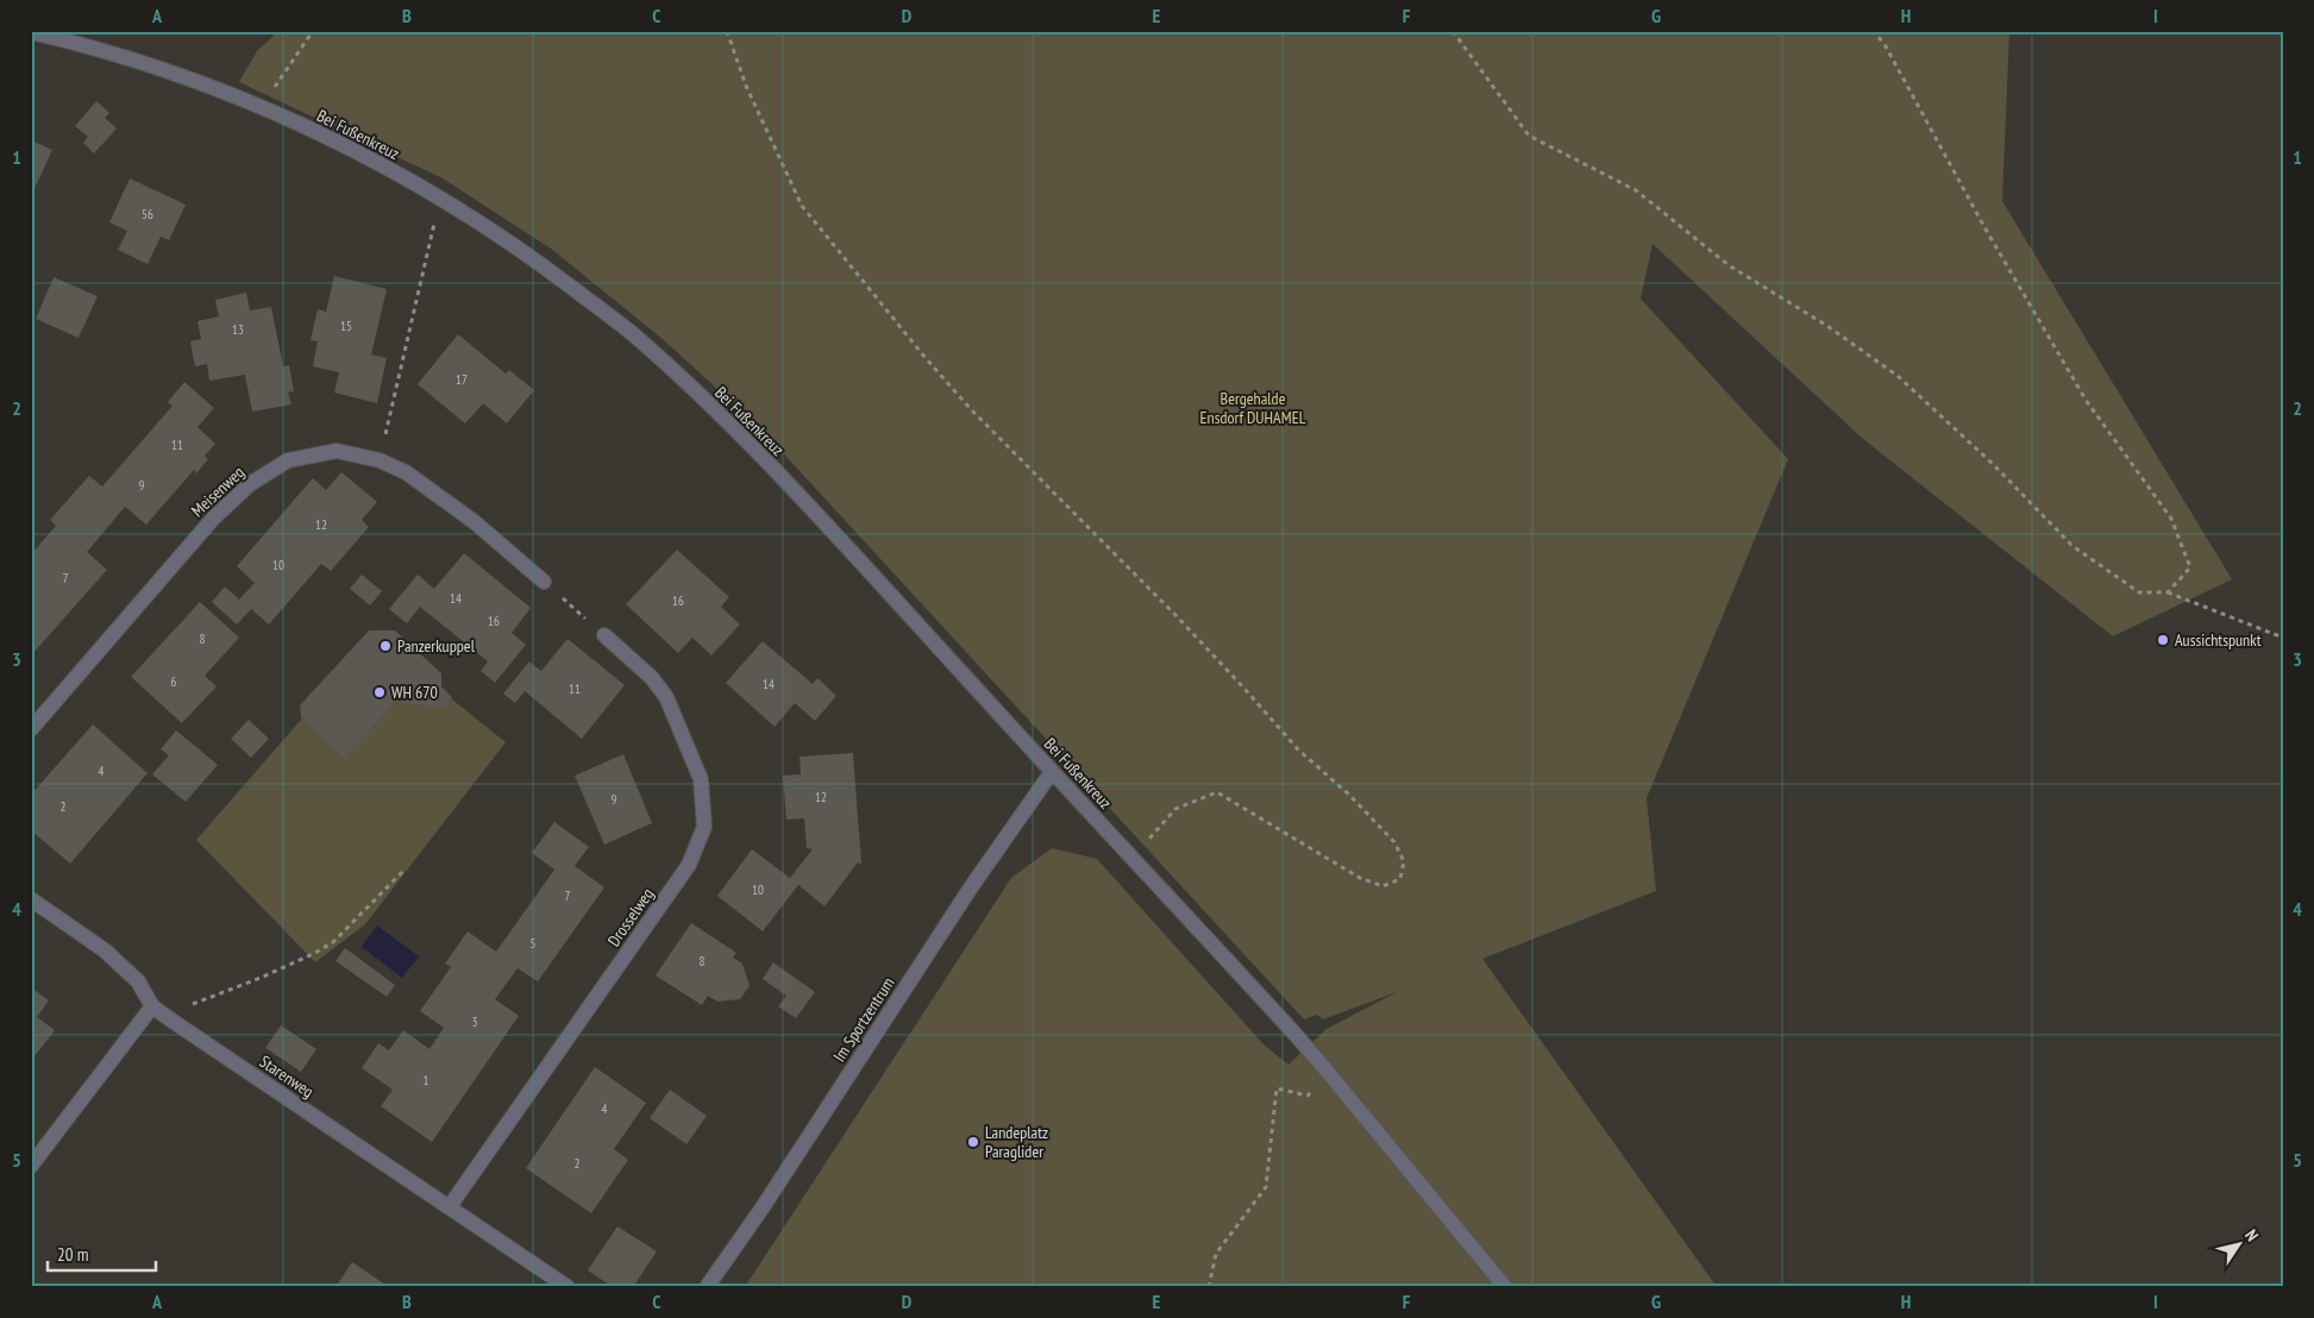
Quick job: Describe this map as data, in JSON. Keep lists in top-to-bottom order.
{
  "streets": {
    "street": [
      "Bei Fußenkreuz",
      "Meisenweg",
      "Drosselweg",
      "Im Sportzentrum",
      "Starenweg"
    ]
  },
  "crossings": [
    ["Bei Fußenkreuz", "Im Sportzentrum"],
    ["Drosselweg", "Starenweg"]
  ],
  "parks": ["Bergehalde Ensdorf DUHAMEL"],
  "places": [
    "Aussichtspunkt",
    "Panzerkuppel",
    "WH 670",
    "Landeplatz Paraglider"
  ],
  "house_numbers": [
    "56",
    "15",
    "13",
    "17",
    "11",
    "9",
    "12",
    "10",
    "7",
    "14",
    "16",
    "16",
    "8",
    "6",
    "14",
    "11",
    "4",
    "12",
    "9",
    "2",
    "10",
    "7",
    "5",
    "8",
    "3",
    "1",
    "4",
    "2"
  ],
  "scale_bar": "20 m",
  "north": "top right",
  "grid": {
    "columns": [
      "A",
      "B",
      "C",
      "D",
      "E",
      "F",
      "G",
      "H",
      "I"
    ],
    "rows": [
      "1",
      "2",
      "3",
      "4",
      "5"
    ]
  }
}
